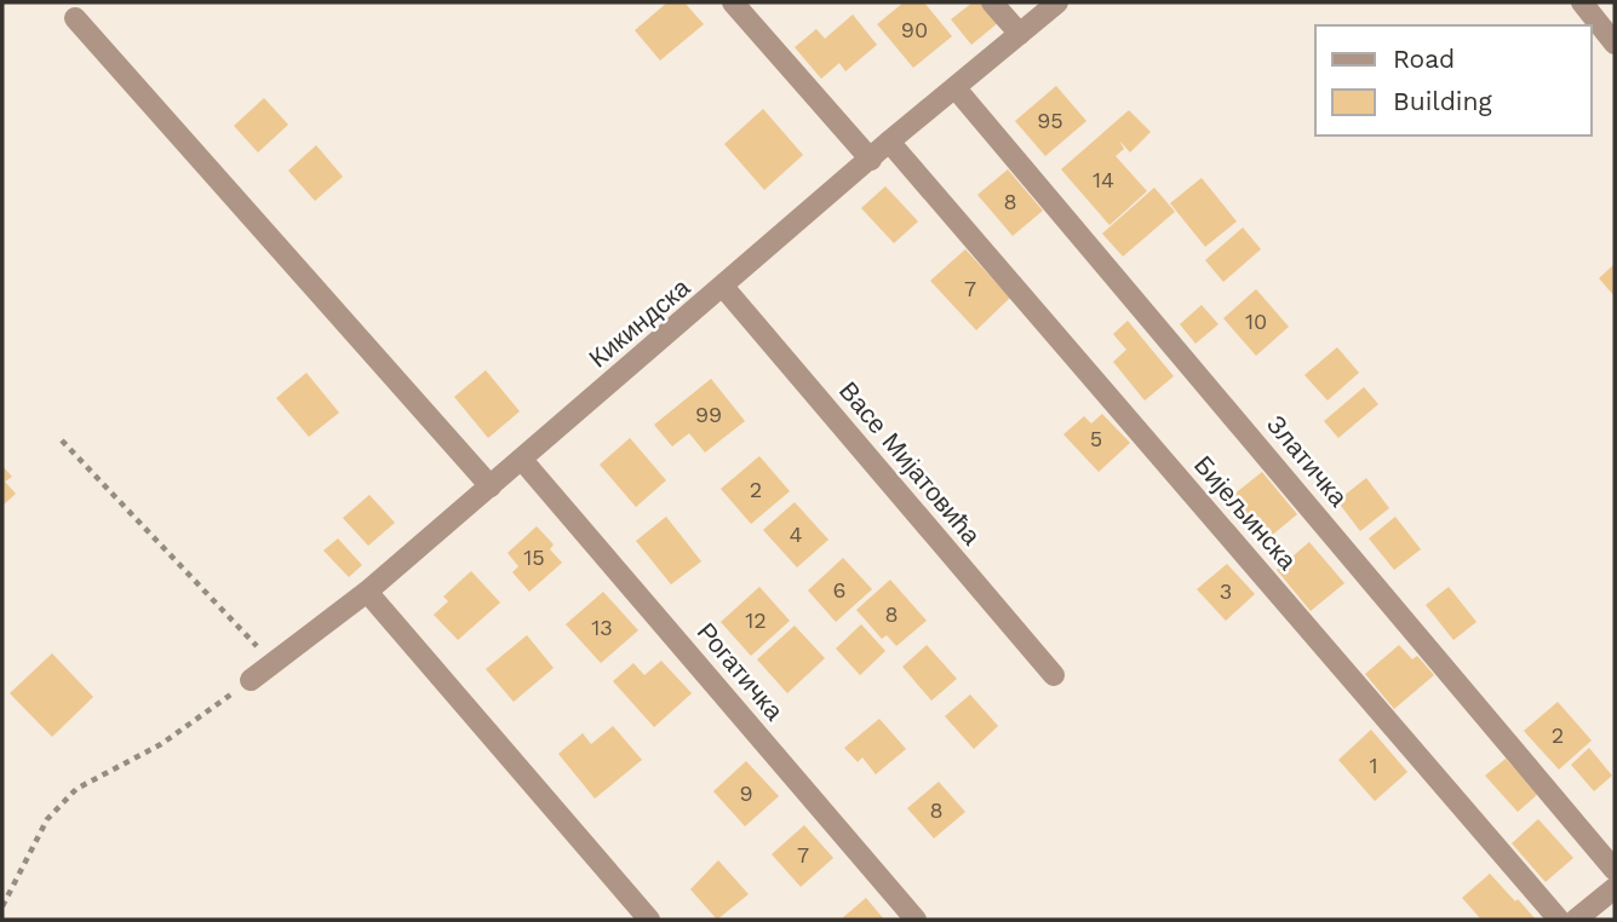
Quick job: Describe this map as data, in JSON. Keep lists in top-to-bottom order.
{
  "streets": {
    "street": [
      "Кикиндска",
      "Златичка",
      "Васе Мијатовића",
      "Бијељинска",
      "Рогатичка"
    ]
  },
  "crossings": [
    ["Кикиндска", "Златичка"],
    ["Кикиндска", "Васе Мијатовића"],
    ["Кикиндска", "Бијељинска"],
    ["Кикиндска", "Рогатичка"]
  ],
  "house_numbers": [
    "90",
    "95",
    "14",
    "8",
    "7",
    "10",
    "99",
    "5",
    "2",
    "4",
    "15",
    "6",
    "3",
    "8",
    "12",
    "13",
    "2",
    "1",
    "9",
    "8",
    "7"
  ],
  "legend": ["Road", "Building"]
}
